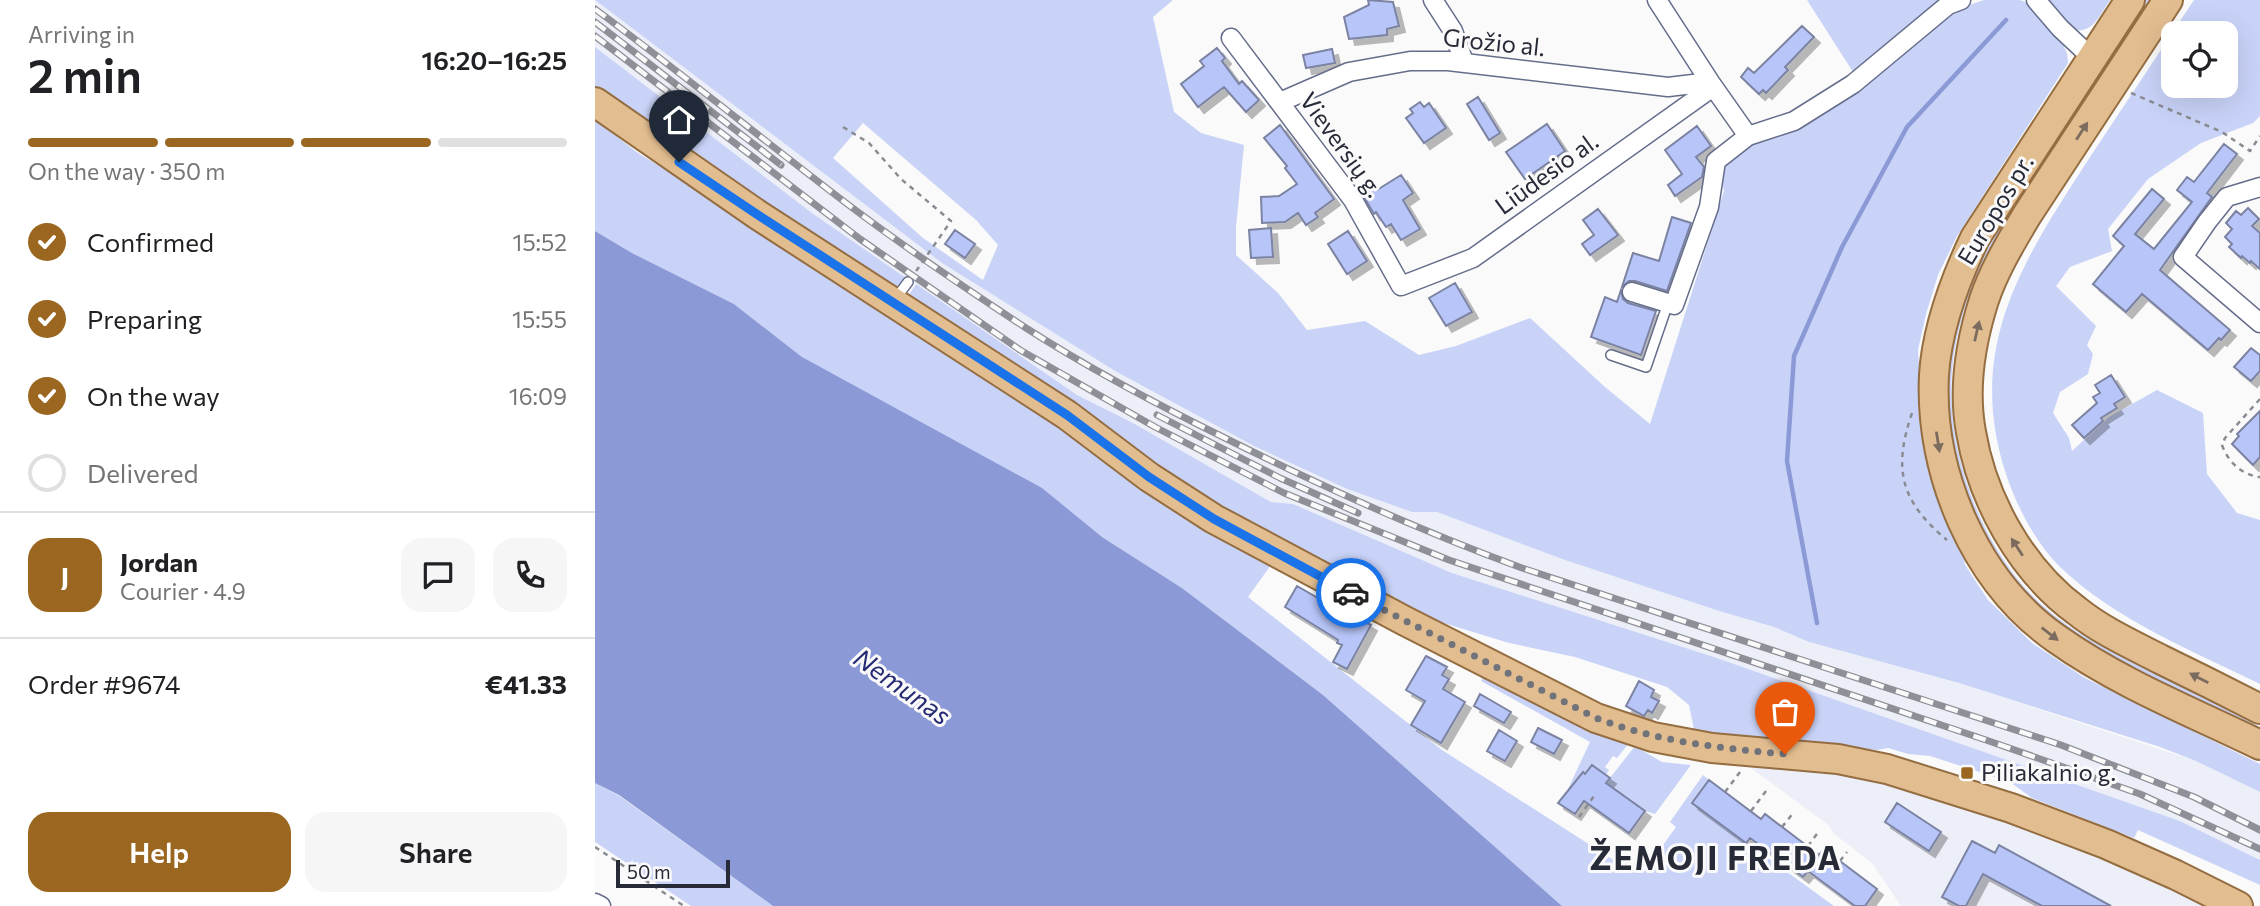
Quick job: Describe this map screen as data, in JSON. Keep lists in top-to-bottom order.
{
  "streets": {
    "main road": ["Europos pr."],
    "street": ["Grožio al.", "Vieversių g.", "Liūdesio al."]
  },
  "crossings": [
    ["Grožio al.", "Vieversių g."],
    ["Grožio al.", "Liūdesio al."],
    ["Vieversių g.", "Liūdesio al."]
  ],
  "districts": ["ŽEMOJI FREDA"],
  "water": ["Nemunas"],
  "places": {
    "transit": ["Piliakalnio g."]
  },
  "scale_bar": "50 m",
  "page": {
    "heading": ["2 min", "Arriving in", "16:20–16:25"],
    "panel": [
      "Jordan",
      "Courier · 4.9",
      "Order #9674",
      "€41.33"
    ],
    "bar": "On the way · 350 m",
    "list": [
      ["Confirmed", "15:52"],
      ["Preparing", "15:55"],
      ["On the way", "16:09"],
      "Delivered"
    ],
    "round": "J",
    "buttons": ["Help", "Share"],
    "scale": "50 m"
  }
}
